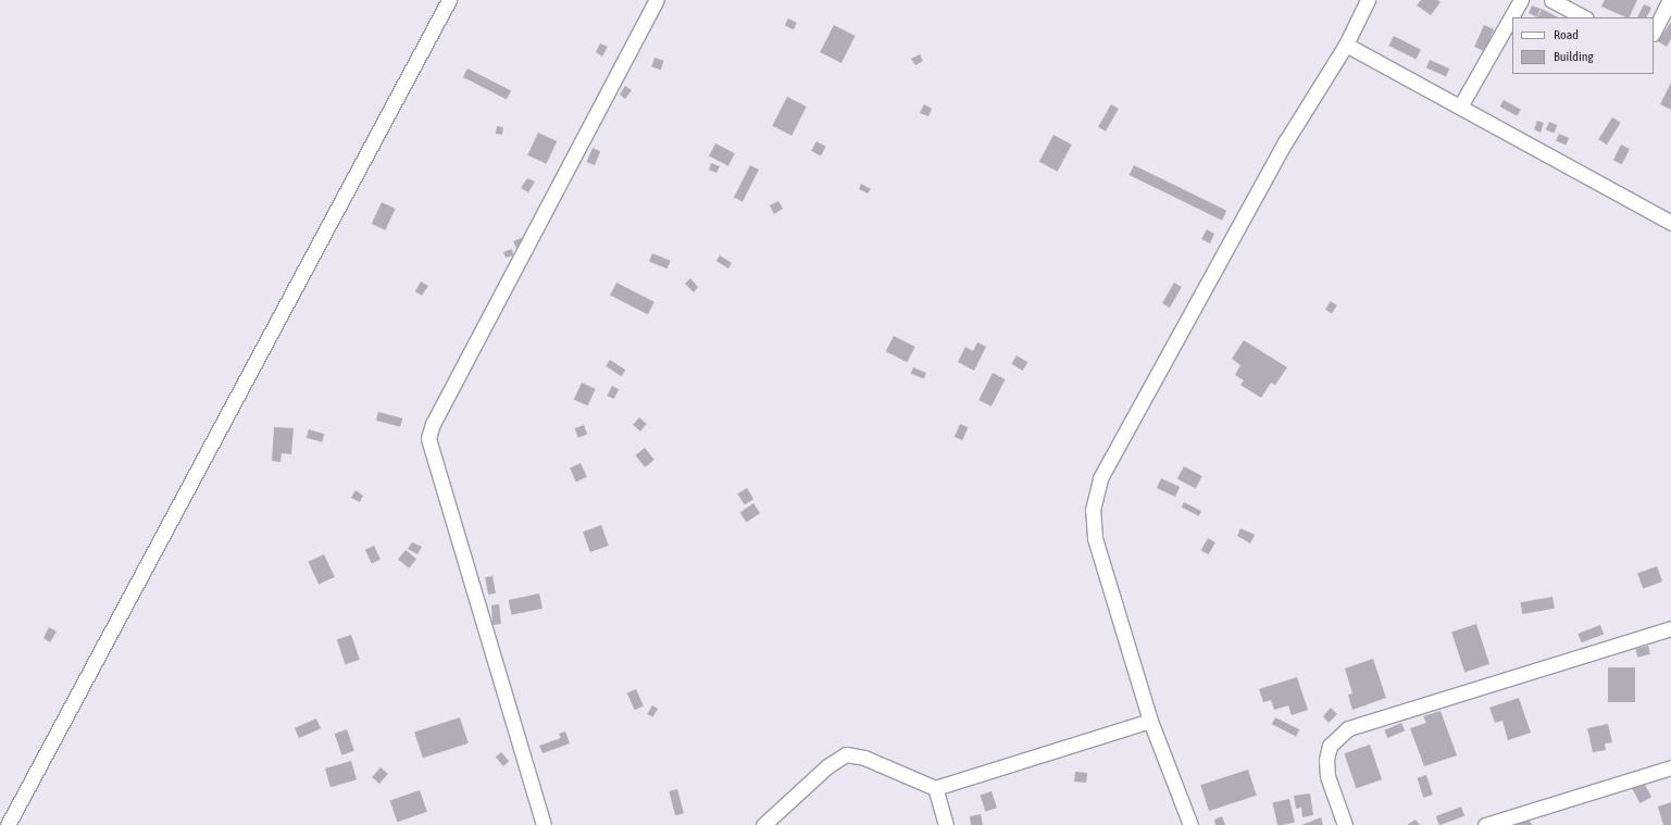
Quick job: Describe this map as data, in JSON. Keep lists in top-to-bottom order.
{
  "legend": ["Road", "Building"]
}
